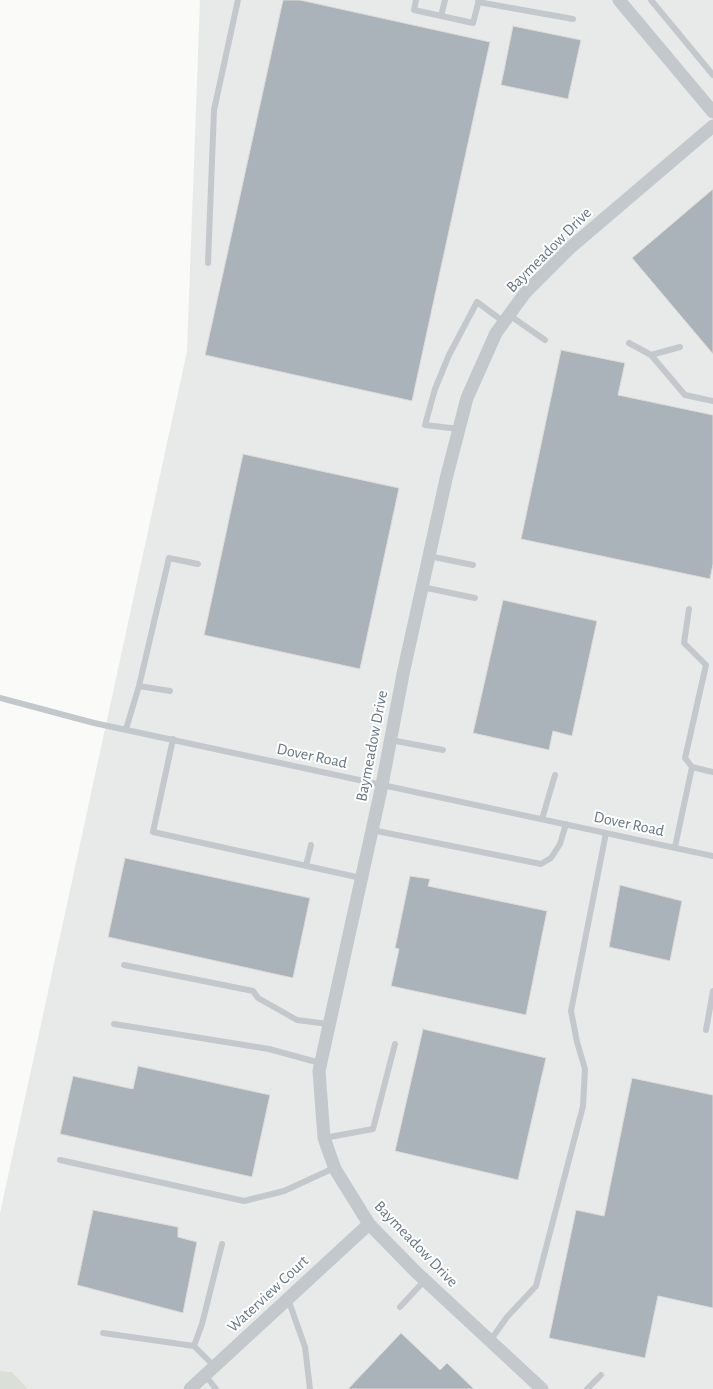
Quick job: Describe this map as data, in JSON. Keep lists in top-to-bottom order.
{
  "streets": {
    "street": ["Baymeadow Drive", "Waterview Court"],
    "lane": ["Dover Road"]
  },
  "crossings": [
    ["Baymeadow Drive", "Dover Road"],
    ["Baymeadow Drive", "Waterview Court"]
  ]
}
